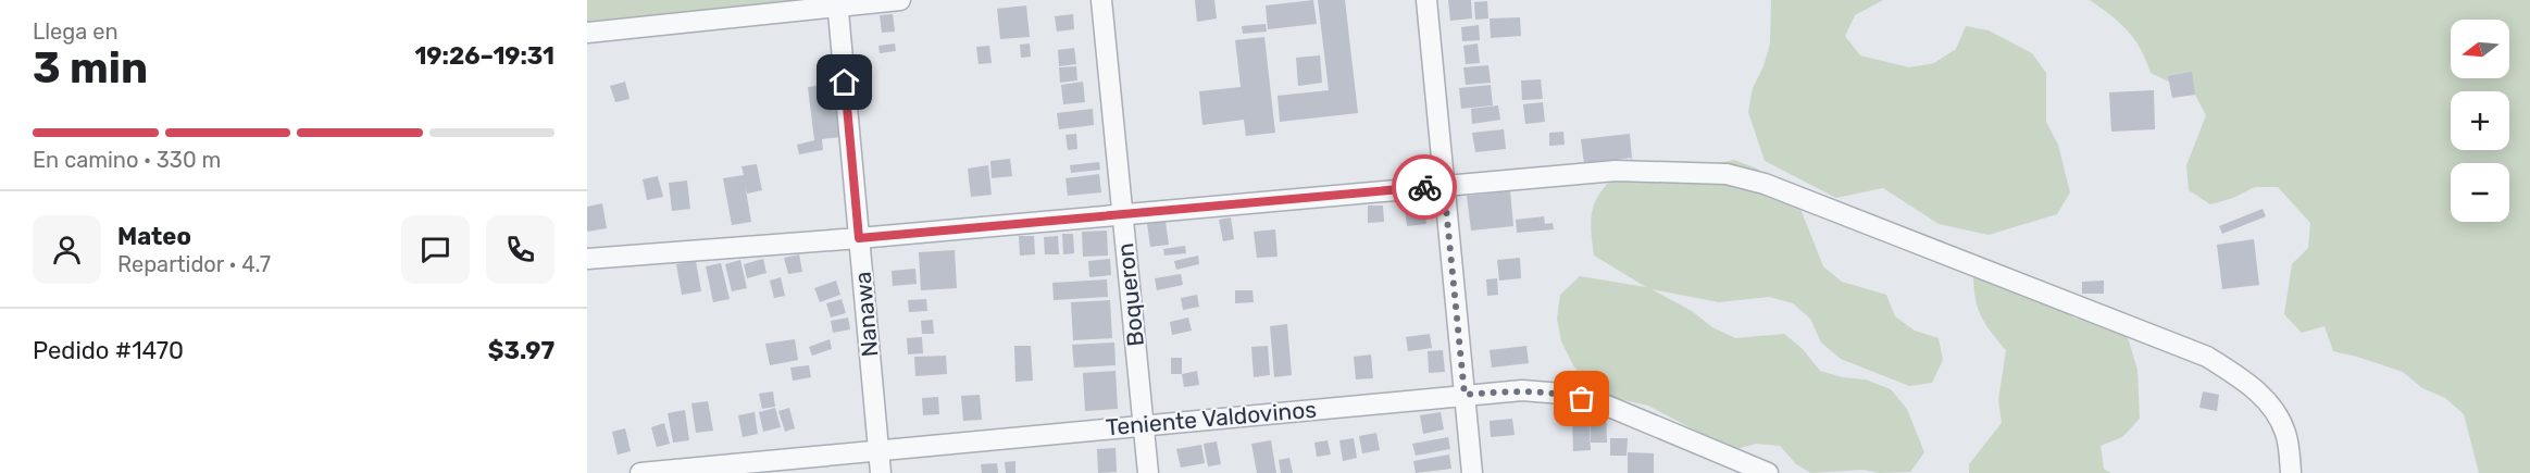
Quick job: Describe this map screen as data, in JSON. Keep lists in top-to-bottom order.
{
  "streets": {
    "street": ["Boqueron", "Nanawa", "Teniente Valdovinos"]
  },
  "crossings": [
    ["Boqueron", "Teniente Valdovinos"],
    ["Nanawa", "Teniente Valdovinos"]
  ],
  "north": "left",
  "page": {
    "heading": ["3 min", "Llega en", "19:26–19:31"],
    "panel": [
      "Mateo",
      "Repartidor · 4.7",
      "Pedido #1470",
      "$3.97"
    ],
    "map_buttons": ["+", "−"],
    "bar": "En camino · 330 m"
  }
}
